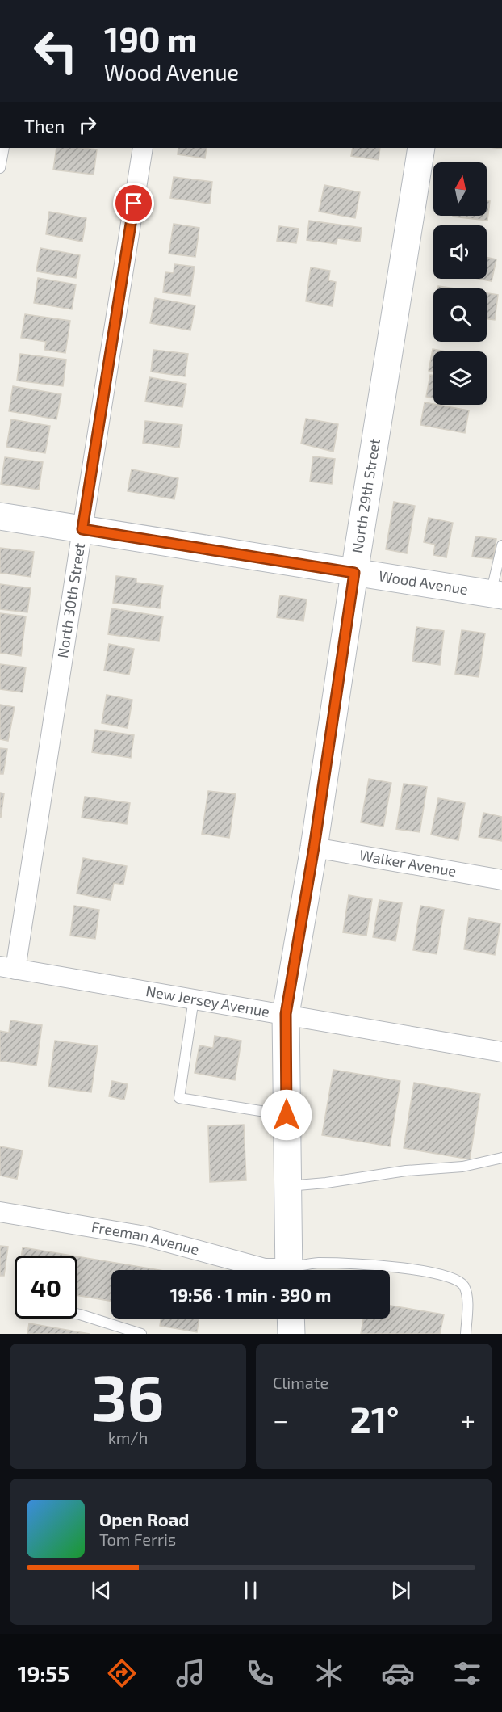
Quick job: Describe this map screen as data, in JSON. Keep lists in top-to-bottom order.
{
  "streets": {
    "street": [
      "North 29th Street",
      "Wood Avenue",
      "North 30th Street",
      "Walker Avenue",
      "New Jersey Avenue",
      "Freeman Avenue"
    ]
  },
  "crossings": [
    ["North 29th Street", "Wood Avenue"],
    ["North 29th Street", "Walker Avenue"],
    ["North 29th Street", "New Jersey Avenue"],
    ["Wood Avenue", "North 30th Street"],
    ["North 30th Street", "New Jersey Avenue"]
  ],
  "north": "top",
  "page": {
    "turn": ["190 m", "Wood Avenue"],
    "then": "Then",
    "limit": "40",
    "trip": "19:56 · 1 min · 390 m",
    "tile": [
      ["36", "km/h"],
      "Climate"
    ],
    "heat": ["−", "21°", "+"],
    "song": ["Open Road", "Tom Ferris"],
    "tabs": "19:55"
  }
}
